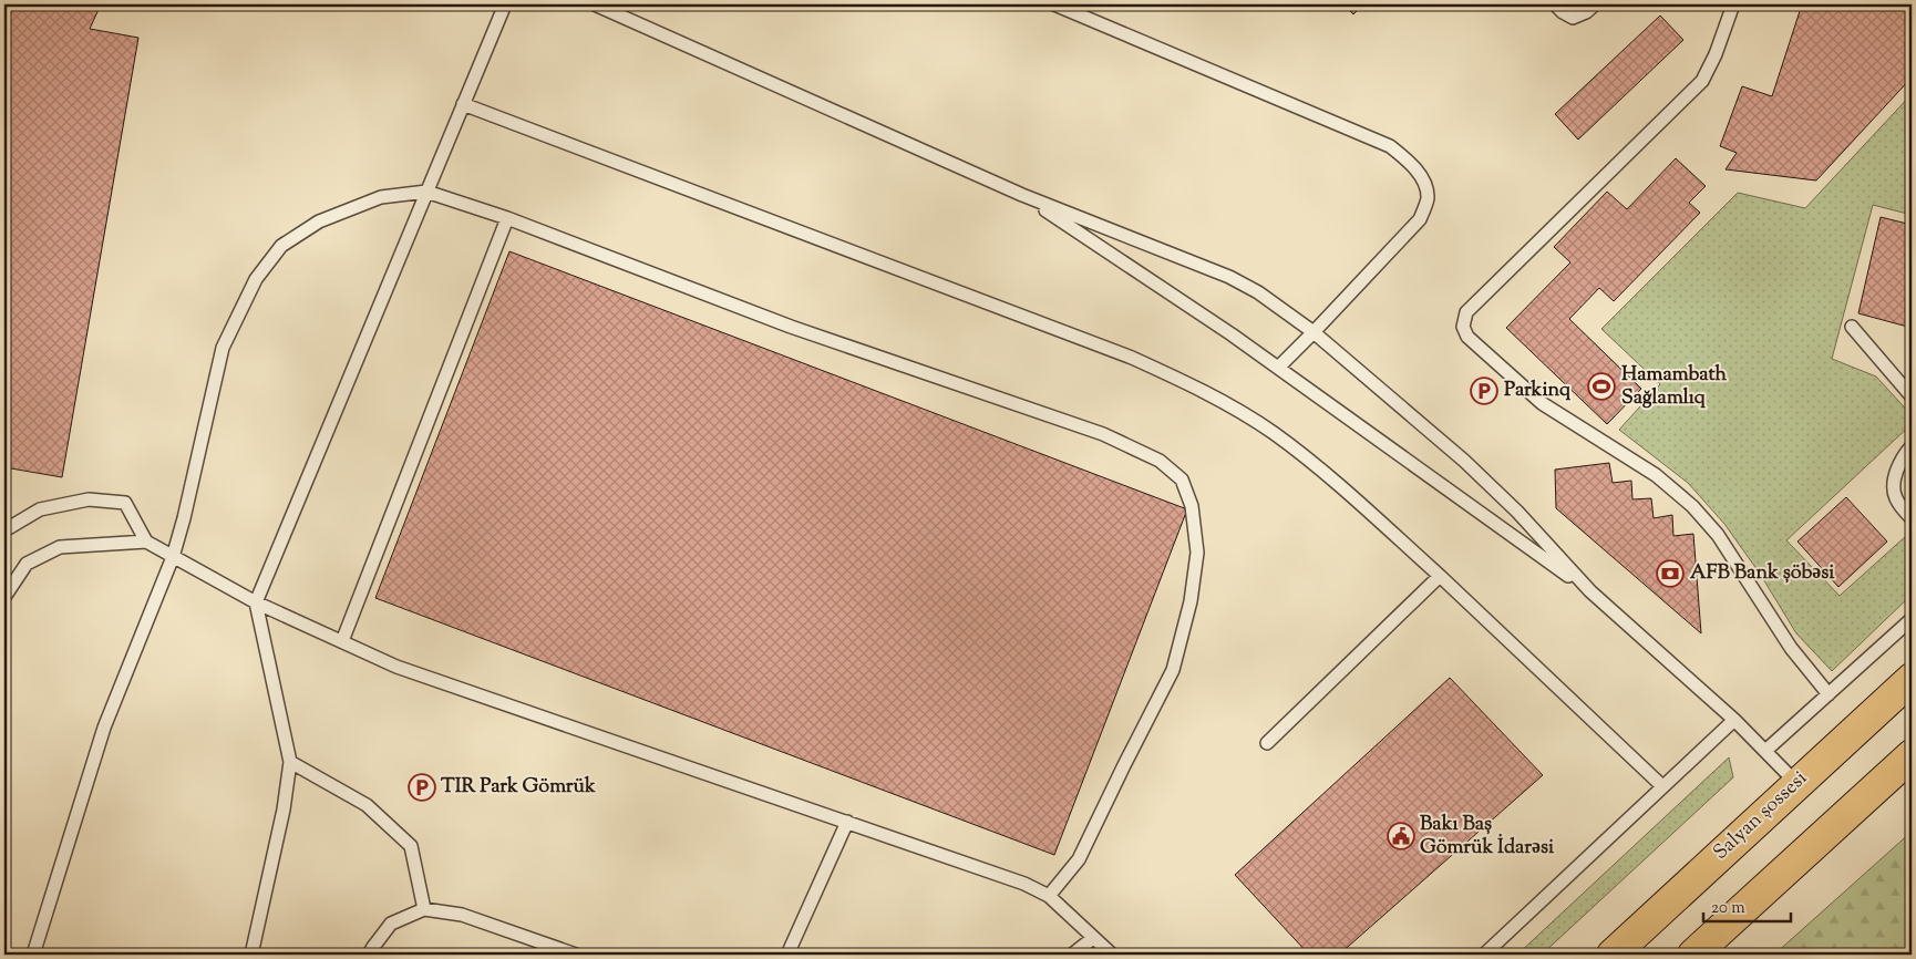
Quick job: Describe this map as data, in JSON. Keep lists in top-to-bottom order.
{
  "streets": {
    "highway": ["Salyan şossesi"]
  },
  "places": {
    "sports": ["Hamambath Sağlamlıq"],
    "parking": ["Parkinq", "TIR Park Gömrük"],
    "bank": ["AFB Bank şöbəsi"],
    "public building": ["Bakı Baş Gömrük İdarəsi"]
  },
  "scale_bar": "20 m"
}
